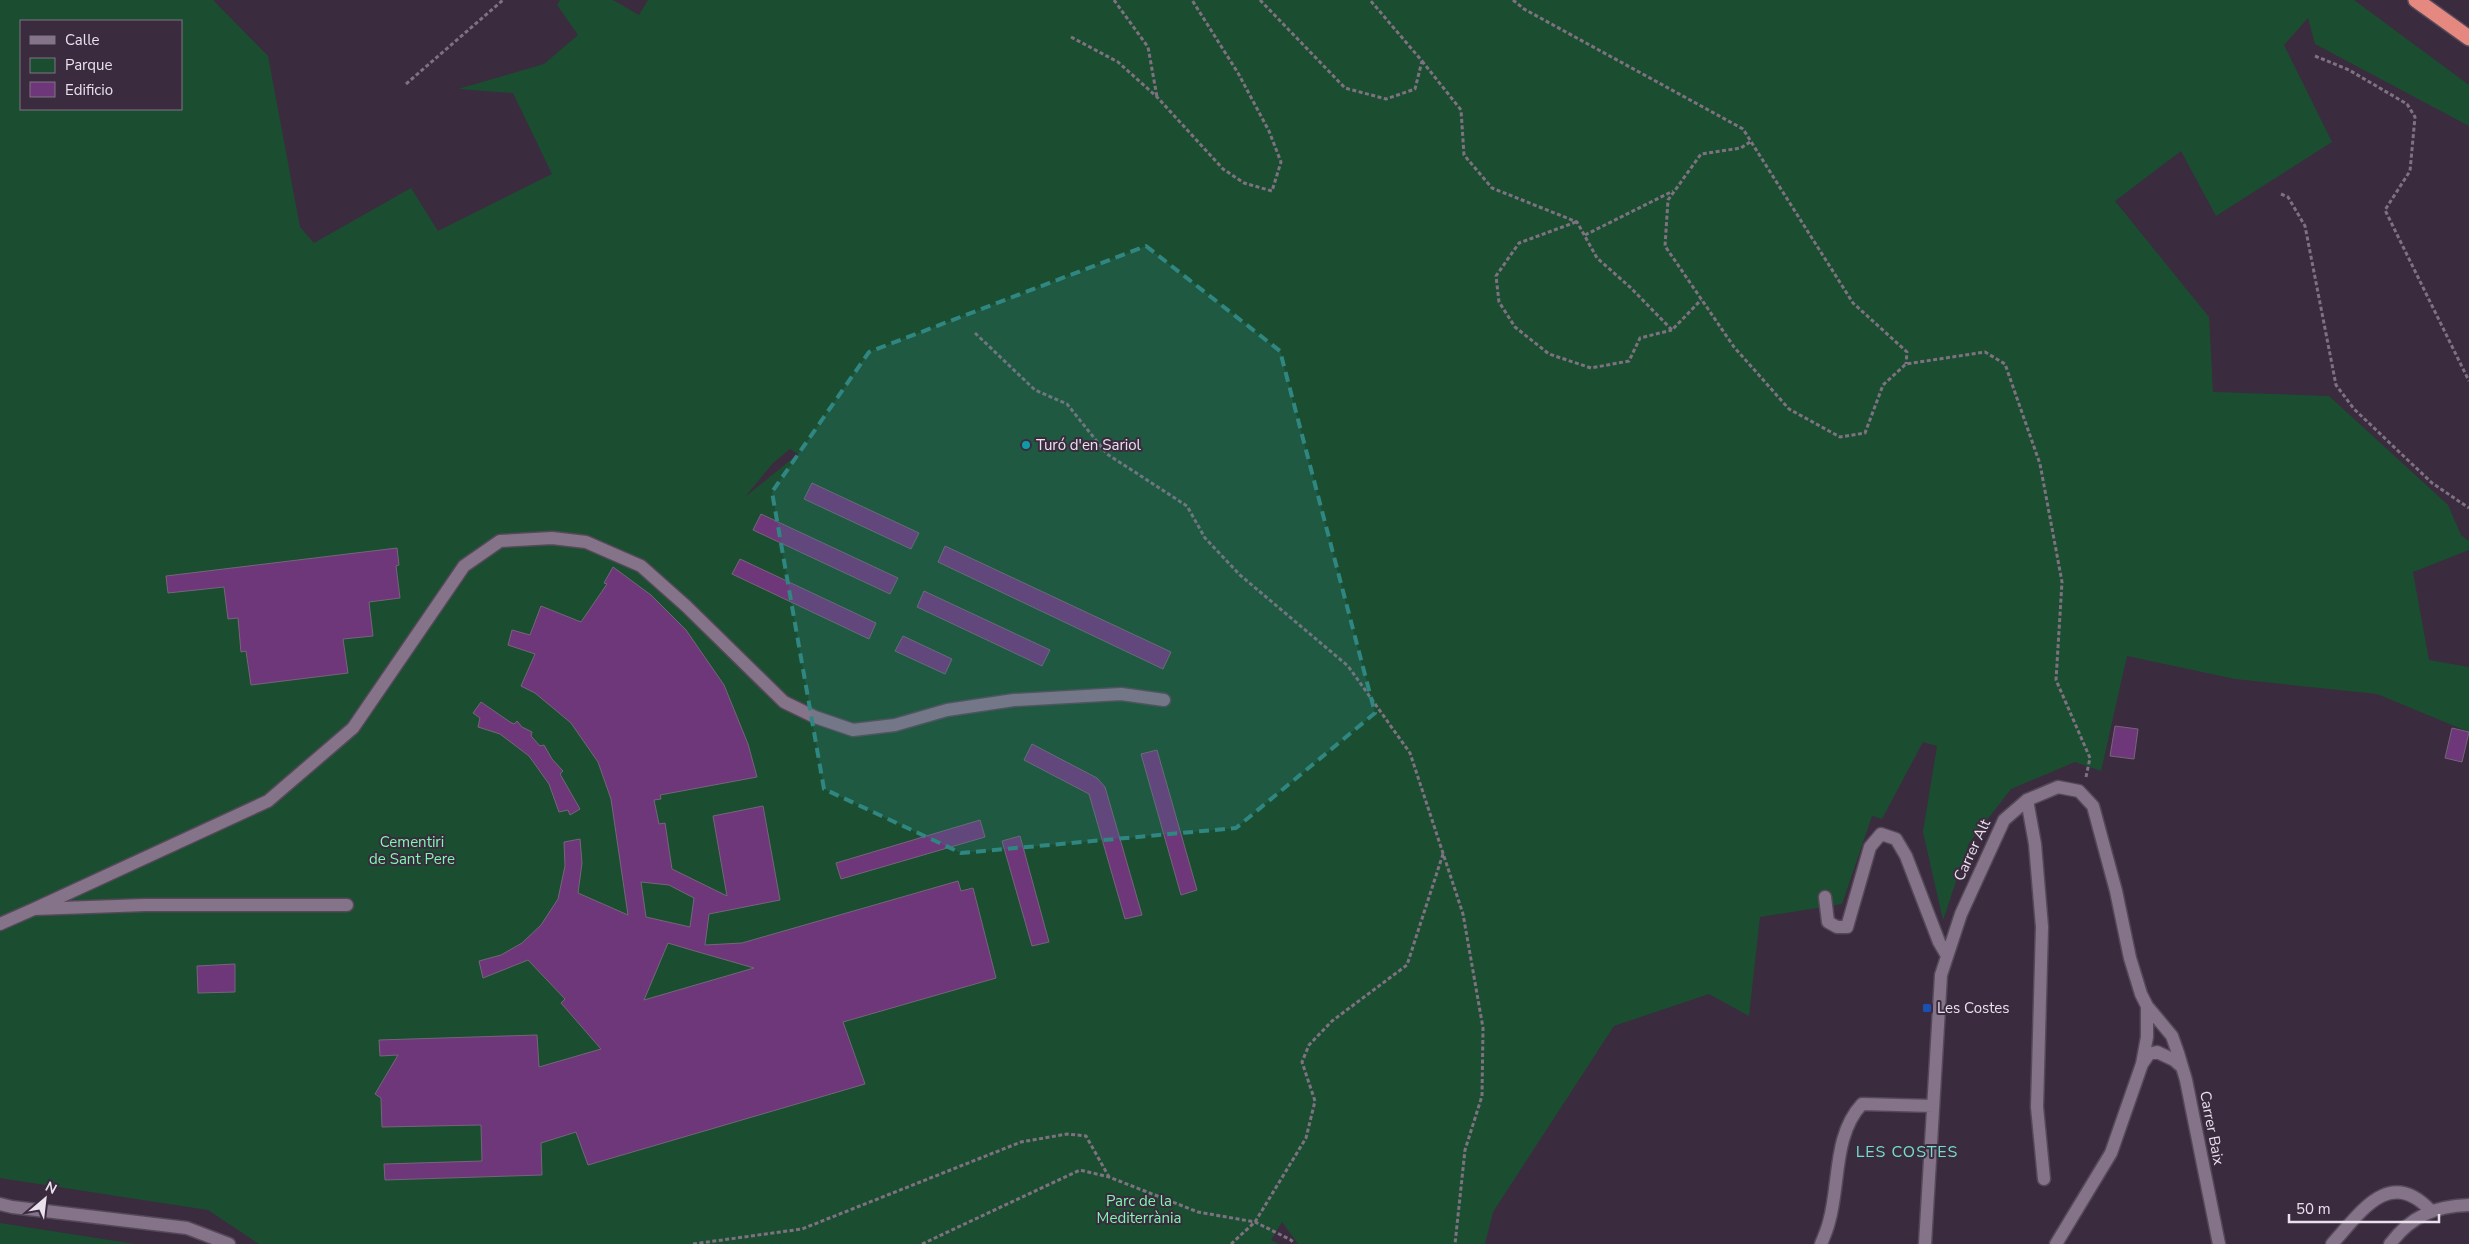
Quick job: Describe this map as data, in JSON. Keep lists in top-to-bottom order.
{
  "streets": {
    "street": ["Carrer Alt", "Carrer Baix"]
  },
  "districts": ["LES COSTES"],
  "parks": ["Cementiri de Sant Pere", "Parc de la Mediterrània"],
  "places": {
    "other": ["Turó d'en Sariol"],
    "transit": ["Les Costes"]
  },
  "legend": ["Calle", "Parque", "Edificio"],
  "scale_bar": "50 m",
  "north": "top right"
}
